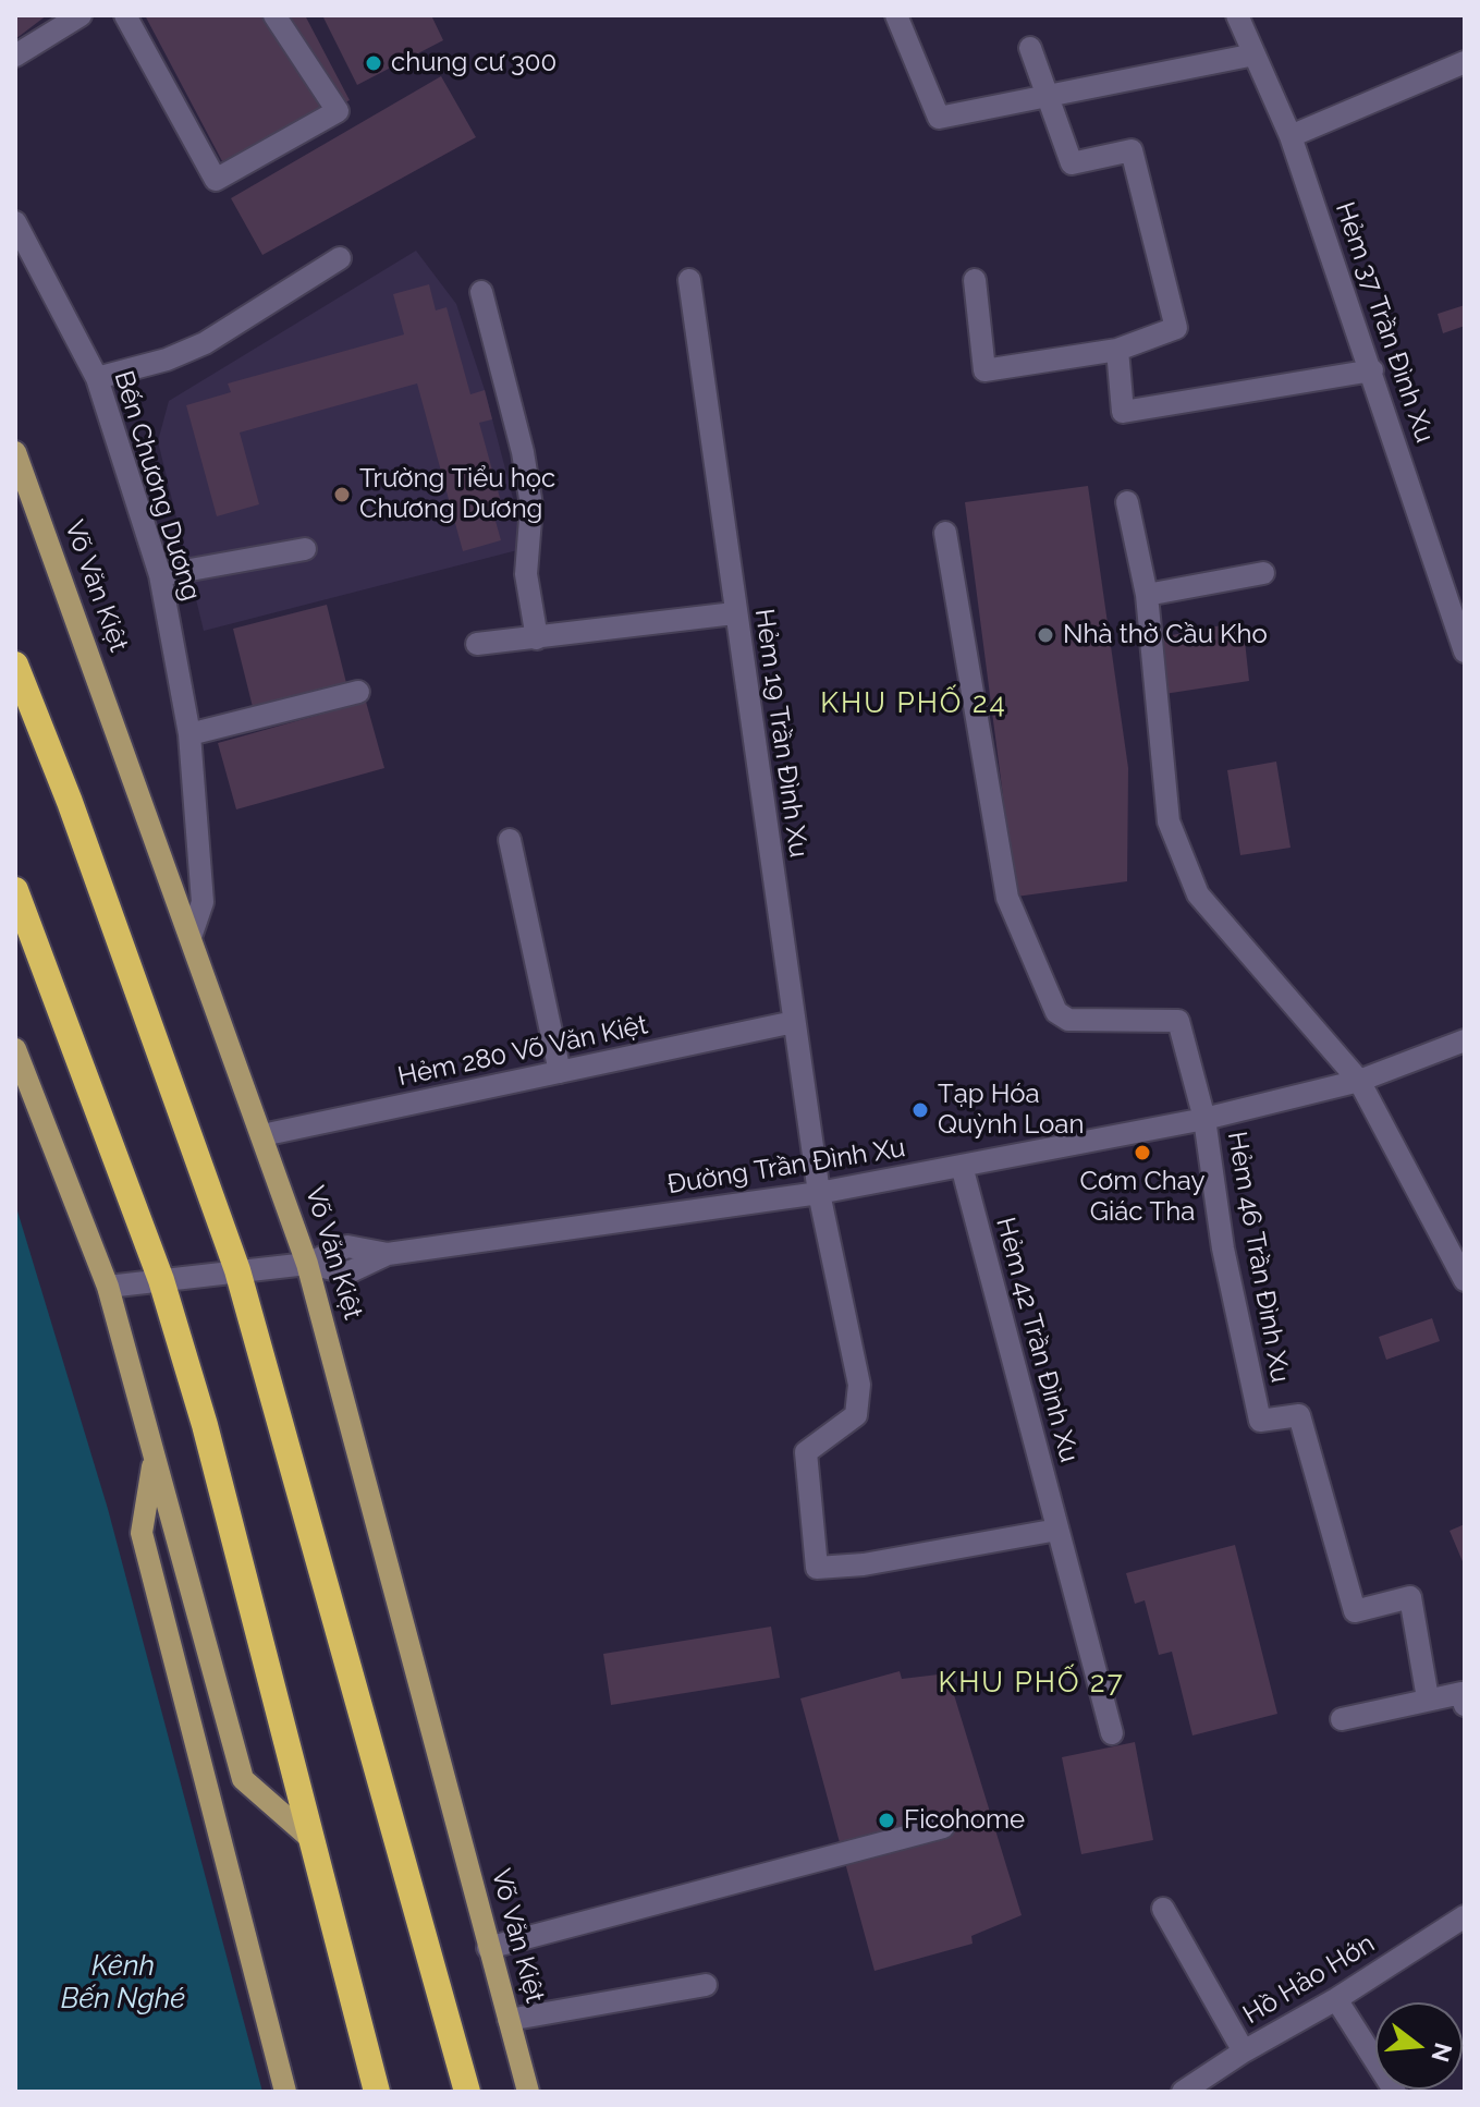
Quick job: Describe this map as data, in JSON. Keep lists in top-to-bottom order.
{
  "streets": {
    "main road": ["Võ Văn Kiệt"],
    "street": [
      "Hẻm 37 Trần Ðình Xu",
      "Bến Chương Dương",
      "Hẻm 19 Trần Ðình Xu",
      "Hẻm 280 Võ Văn Kiệt",
      "Đường Trần Ðình Xu",
      "Hẻm 46 Trần Ðình Xu",
      "Hẻm 42 Trần Ðình Xu",
      "Hồ Hảo Hớn"
    ]
  },
  "crossings": [
    ["Bến Chương Dương", "Võ Văn Kiệt"],
    ["Võ Văn Kiệt", "Hẻm 280 Võ Văn Kiệt"],
    ["Võ Văn Kiệt", "Đường Trần Ðình Xu"],
    ["Hẻm 19 Trần Ðình Xu", "Hẻm 280 Võ Văn Kiệt"],
    ["Hẻm 19 Trần Ðình Xu", "Đường Trần Ðình Xu"],
    ["Hẻm 19 Trần Ðình Xu", "Hẻm 42 Trần Ðình Xu"],
    ["Đường Trần Ðình Xu", "Hẻm 46 Trần Ðình Xu"],
    ["Đường Trần Ðình Xu", "Hẻm 42 Trần Ðình Xu"]
  ],
  "districts": ["KHU PHỐ 24", "KHU PHỐ 27"],
  "water": ["Kênh Bến Nghé"],
  "places": [
    "chung cư 300",
    "Trường Tiểu học Chương Dương",
    "Nhà thờ Cầu Kho",
    "Tạp Hóa Quỳnh Loan",
    "Cơm Chay Giác Tha",
    "Ficohome"
  ],
  "north": "right"
}
